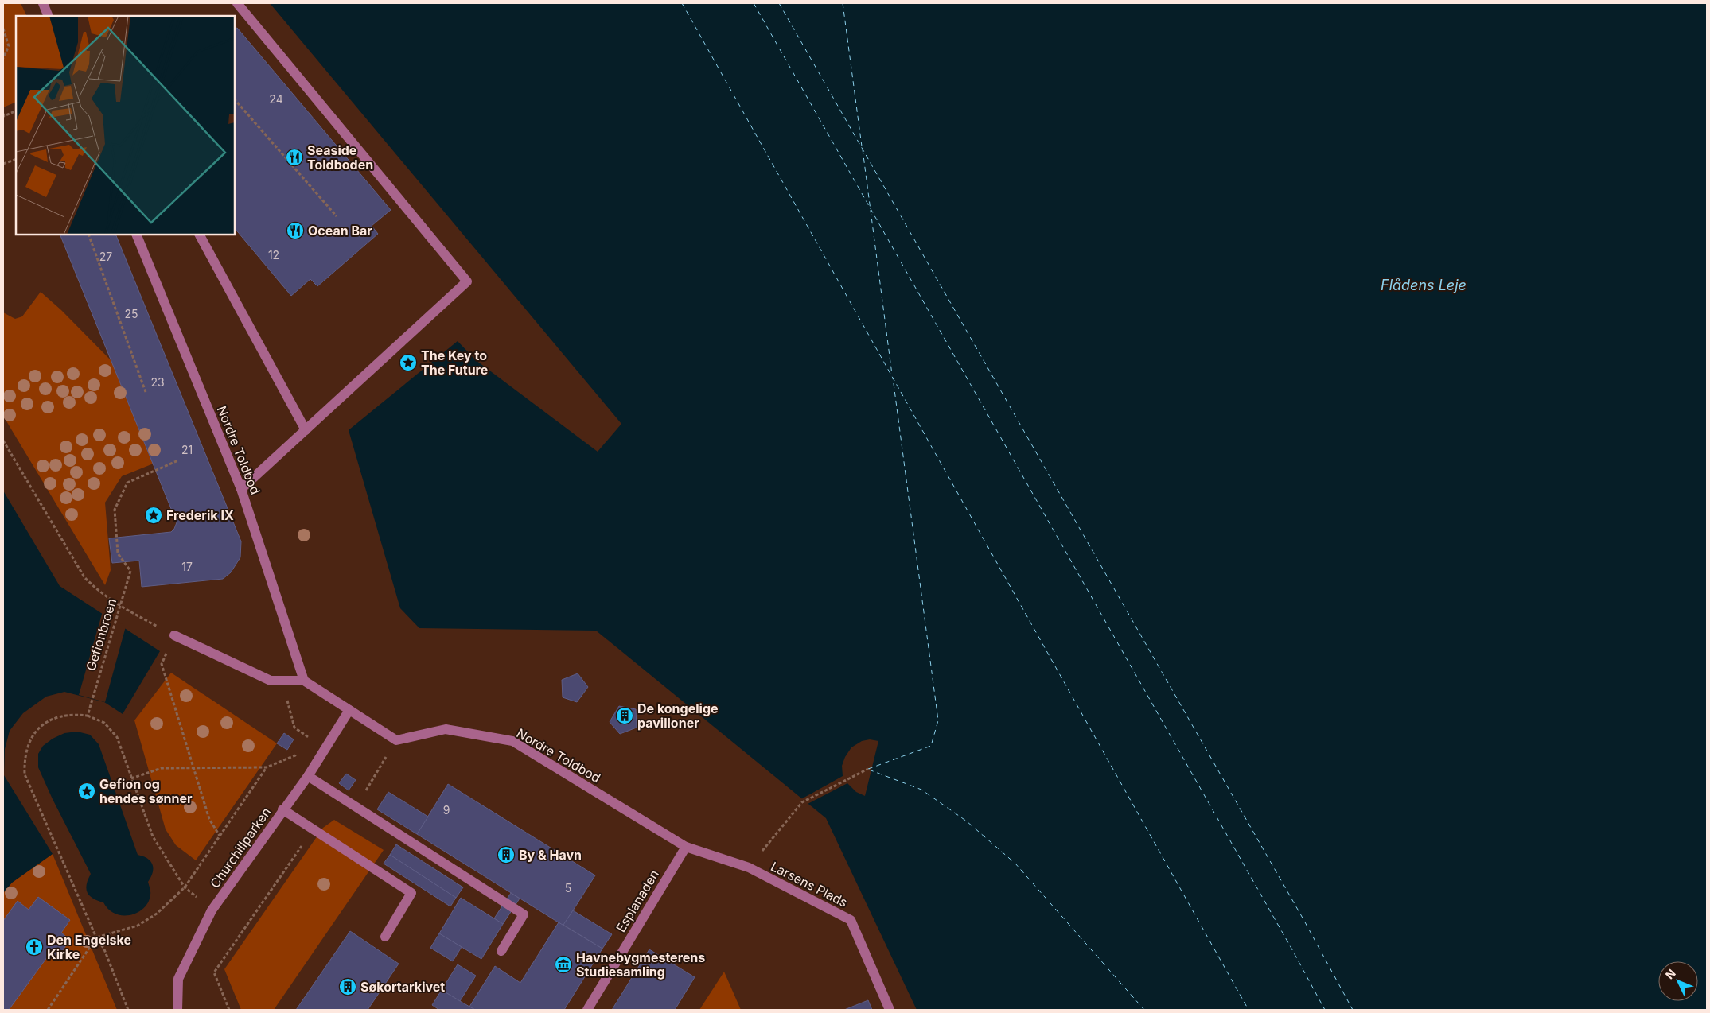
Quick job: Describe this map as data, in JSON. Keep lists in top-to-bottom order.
{
  "streets": {
    "street": [
      "Nordre Toldbod",
      "Churchillparken",
      "Larsens Plads",
      "Esplanaden"
    ],
    "path": ["Gefionbroen"]
  },
  "crossings": [
    ["Nordre Toldbod", "Larsens Plads"],
    ["Nordre Toldbod", "Esplanaden"],
    ["Larsens Plads", "Esplanaden"]
  ],
  "water": ["Flådens Leje"],
  "places": {
    "restaurant": ["Seaside Toldboden", "Ocean Bar"],
    "place": ["The Key to The Future", "Frederik IX", "Gefion og hendes sønner"],
    "building": ["De kongelige pavilloner", "By & Havn", "Søkortarkivet"],
    "church": ["Den Engelske Kirke"],
    "museum": ["Havnebygmesterens Studiesamling"]
  },
  "house_numbers": [
    "24",
    "12",
    "27",
    "25",
    "23",
    "21",
    "17",
    "9",
    "5"
  ],
  "north": "top left"
}
